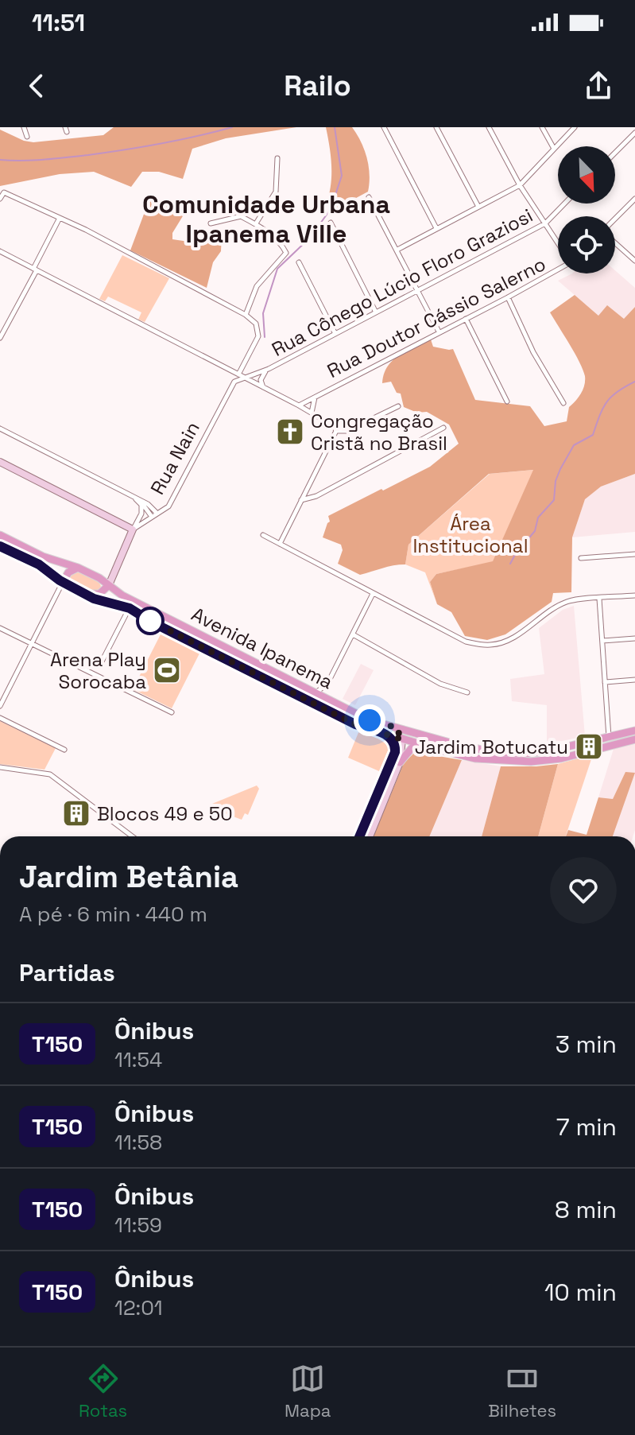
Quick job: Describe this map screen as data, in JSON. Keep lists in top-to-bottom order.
{
  "streets": {
    "main road": ["Rua Nain", "Avenida Ipanema"],
    "street": ["Rua Cônego Lúcio Floro Graziosi", "Rua Doutor Cássio Salerno"]
  },
  "crossings": [
    ["Rua Cônego Lúcio Floro Graziosi", "Rua Nain"],
    ["Rua Nain", "Avenida Ipanema"]
  ],
  "districts": ["Comunidade Urbana Ipanema Ville"],
  "parks": ["Área Institucional"],
  "places": {
    "church": ["Congregação Cristã no Brasil"],
    "sports": ["Arena Play Sorocaba"],
    "building": ["Jardim Botucatu", "Blocos 49 e 50"]
  },
  "lines": ["bus line T150"],
  "north": "bottom right",
  "page": {
    "status": "11:51",
    "header": "Railo",
    "heading": [
      ["Jardim Betânia", "A pé · 6 min · 440 m"],
      "Partidas"
    ],
    "list": [
      {
        "mark": "T150",
        "name": "Ônibus",
        "note": "11:54",
        "value": "3 min"
      },
      {
        "mark": "T150",
        "name": "Ônibus",
        "note": "11:58",
        "value": "7 min"
      },
      {
        "mark": "T150",
        "name": "Ônibus",
        "note": "11:59",
        "value": "8 min"
      },
      {
        "mark": "T150",
        "name": "Ônibus",
        "note": "12:01",
        "value": "10 min"
      }
    ],
    "tabs": ["Rotas", "Mapa", "Bilhetes"]
  }
}
